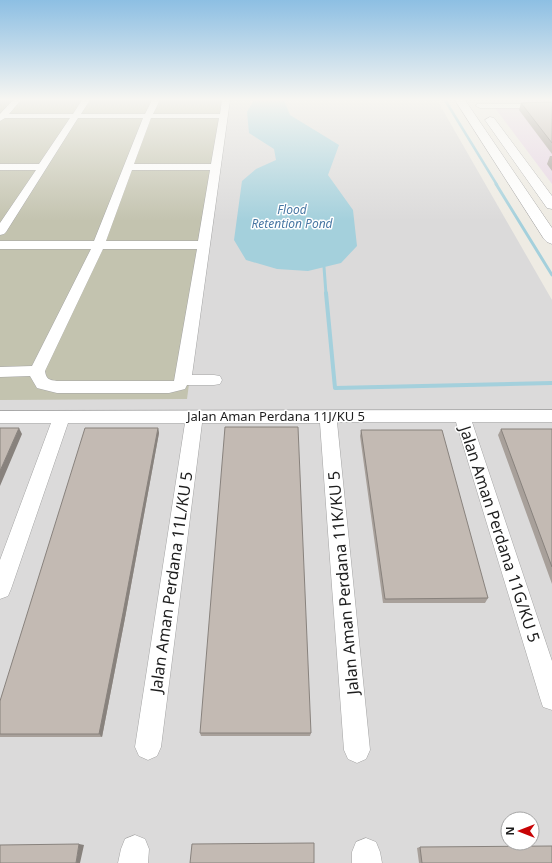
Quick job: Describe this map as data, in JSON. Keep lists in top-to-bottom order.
{
  "streets": {
    "street": [
      "Jalan Aman Perdana 11J/KU 5",
      "Jalan Aman Perdana 11G/KU 5",
      "Jalan Aman Perdana 11L/KU 5",
      "Jalan Aman Perdana 11K/KU 5"
    ]
  },
  "crossings": [
    ["Jalan Aman Perdana 11J/KU 5", "Jalan Aman Perdana 11G/KU 5"],
    ["Jalan Aman Perdana 11J/KU 5", "Jalan Aman Perdana 11L/KU 5"],
    ["Jalan Aman Perdana 11J/KU 5", "Jalan Aman Perdana 11K/KU 5"]
  ],
  "water": ["Flood Retention Pond"],
  "north": "left"
}
